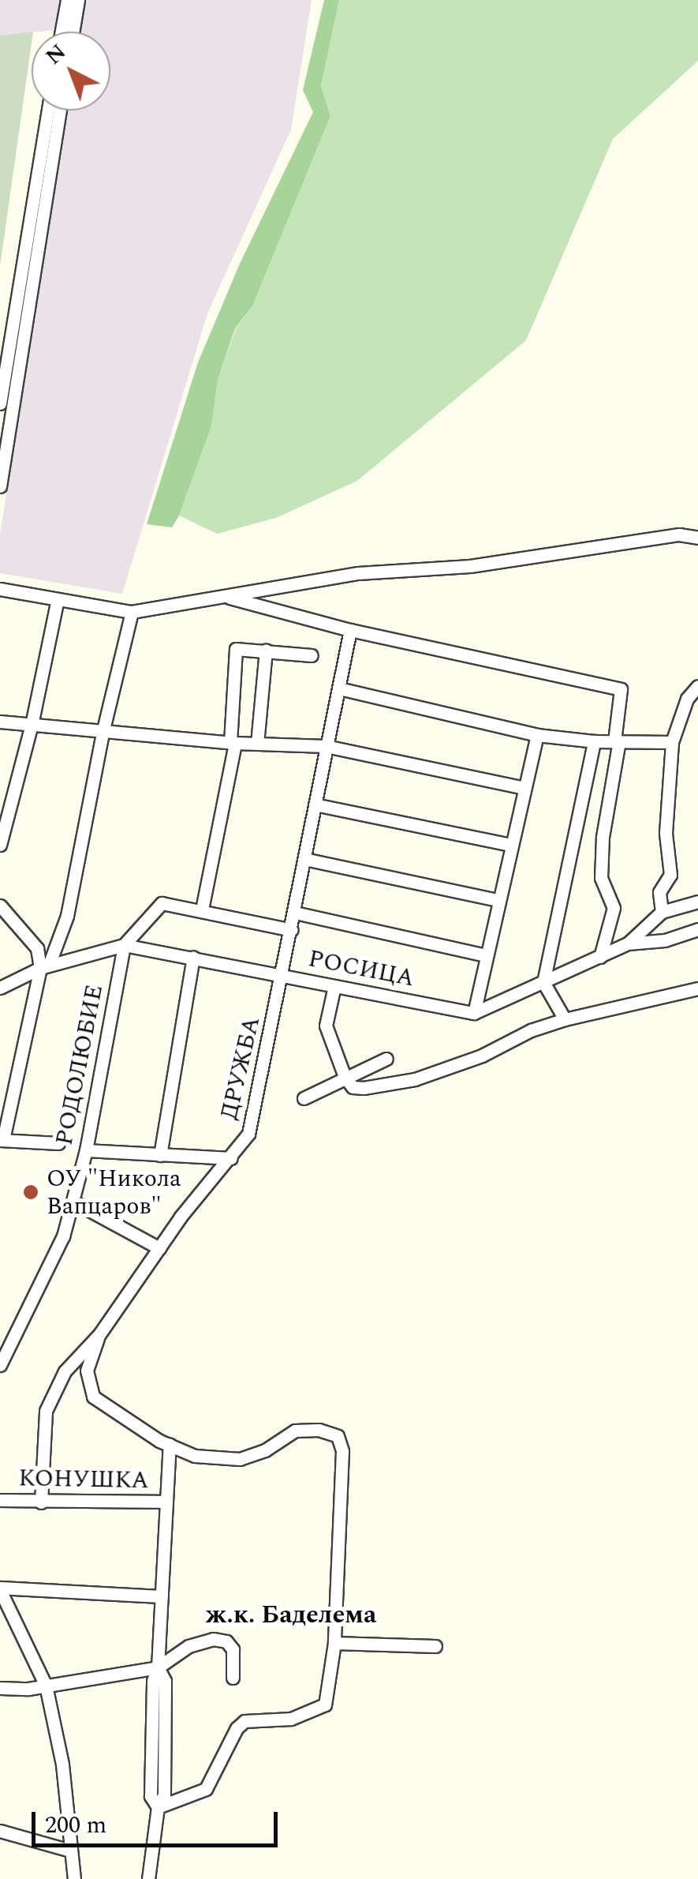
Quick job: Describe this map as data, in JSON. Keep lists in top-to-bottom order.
{
  "streets": {
    "street": [
      "РОСИЦА",
      "РОДОЛЮБИЕ",
      "ДРУЖБА",
      "КОНУШКА"
    ]
  },
  "crossings": [
    ["РОСИЦА", "РОДОЛЮБИЕ"],
    ["РОСИЦА", "ДРУЖБА"],
    ["ДРУЖБА", "КОНУШКА"]
  ],
  "districts": ["ж.к. Баделема"],
  "places": ["ОУ \"Никола Вапцаров\""],
  "scale_bar": "200 m",
  "north": "top left"
}
